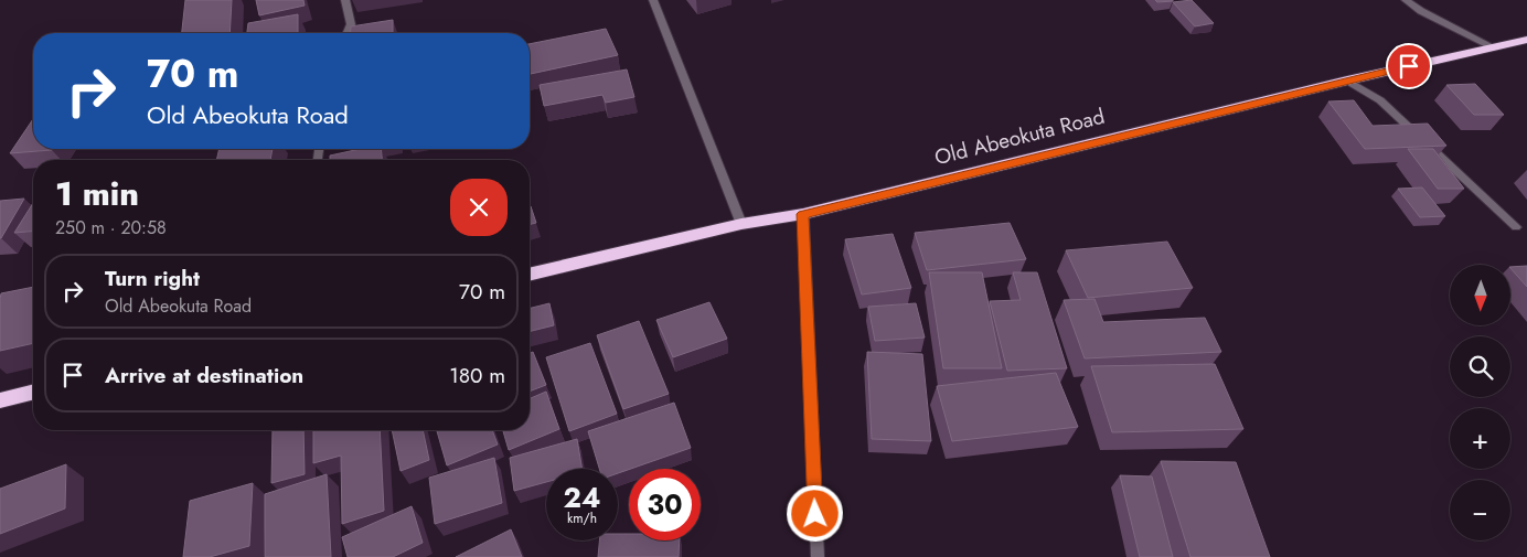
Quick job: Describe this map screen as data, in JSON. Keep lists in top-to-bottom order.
{
  "streets": {
    "highway": ["Old Abeokuta Road"]
  },
  "north": "bottom",
  "page": {
    "turn": ["70 m", "Old Abeokuta Road"],
    "heading": ["1 min", "250 m · 20:58"],
    "list": [
      {
        "name": "Turn right",
        "note": "Old Abeokuta Road",
        "value": "70 m"
      },
      {
        "name": "Arrive at destination",
        "value": "180 m"
      }
    ],
    "map_buttons": ["+", "−"],
    "speed": "24 km/h",
    "limit": "30"
  }
}
